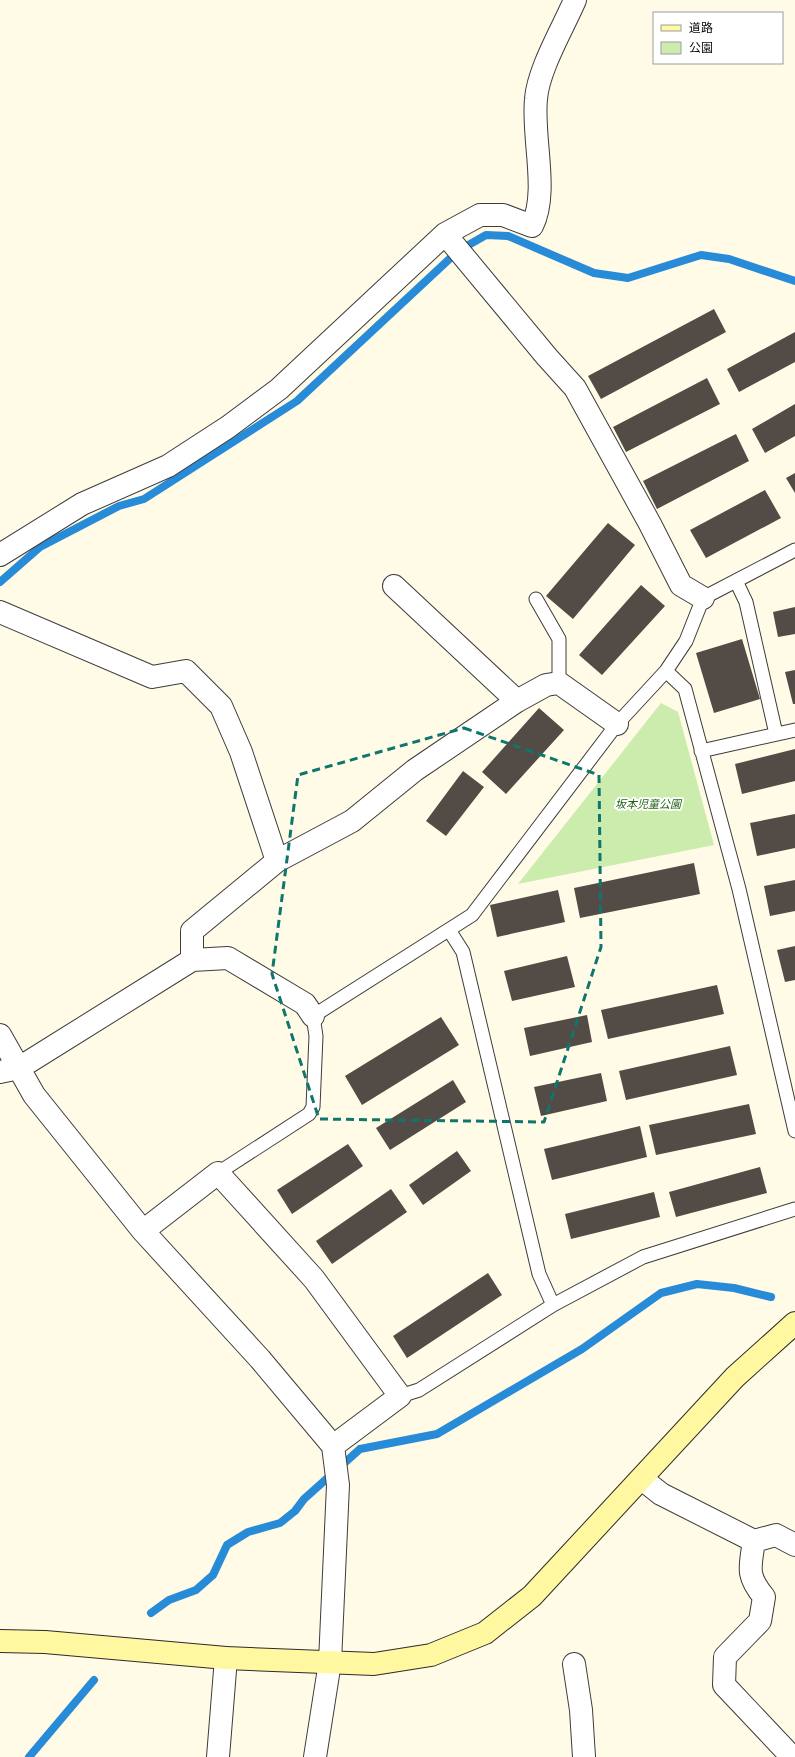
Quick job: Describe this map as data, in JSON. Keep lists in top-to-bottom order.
{
  "parks": ["坂本児童公園"],
  "legend": ["道路", "公園"]
}
